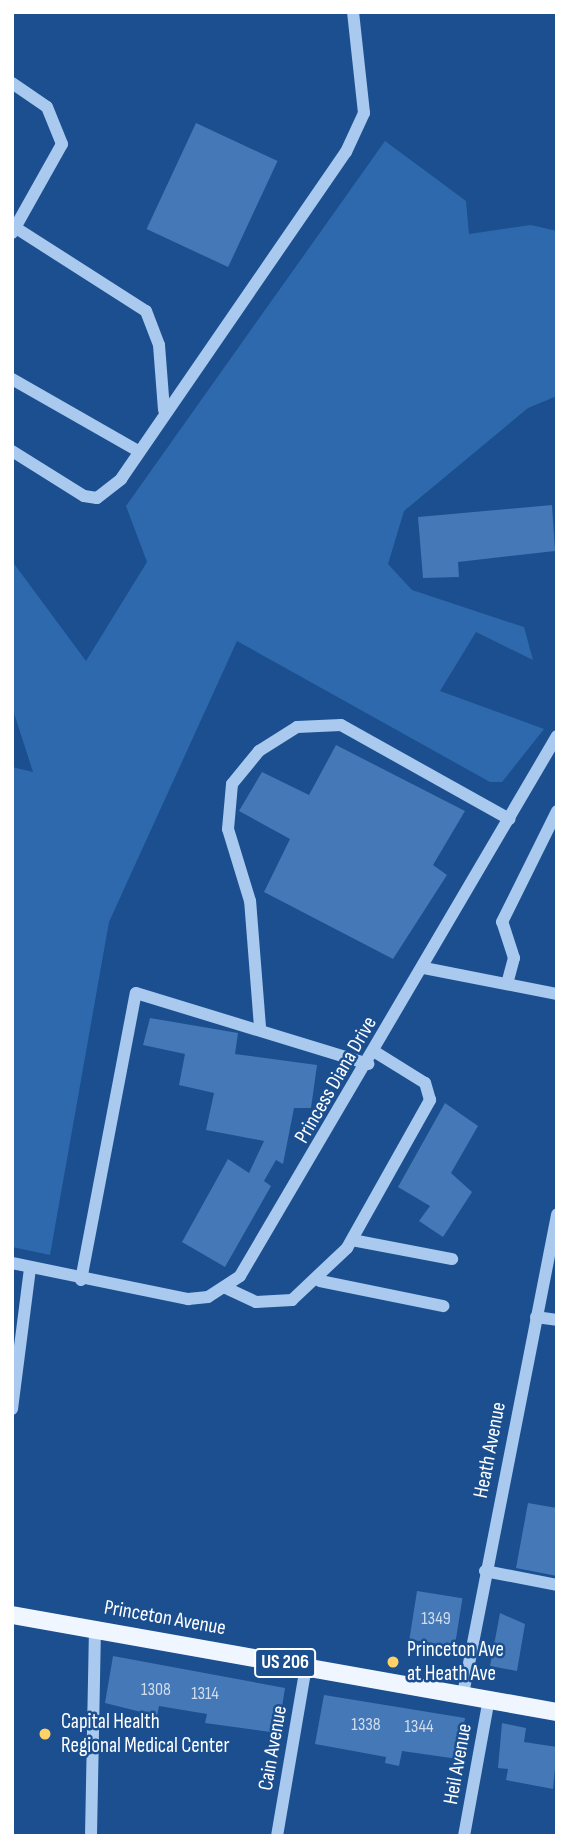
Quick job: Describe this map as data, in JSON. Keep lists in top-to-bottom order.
{
  "streets": {
    "main road": ["Princeton Avenue", "US 206"],
    "street": [
      "Princess Diana Drive",
      "Heath Avenue",
      "Cain Avenue",
      "Heil Avenue"
    ]
  },
  "crossings": [
    ["Heath Avenue", "Princeton Avenue"],
    ["Princeton Avenue", "Cain Avenue"],
    ["Princeton Avenue", "Heil Avenue"]
  ],
  "places": ["Princeton Ave at Heath Ave", "Capital Health Regional Medical Center"],
  "house_numbers": [
    "1349",
    "1308",
    "1314",
    "1338",
    "1344"
  ]
}
